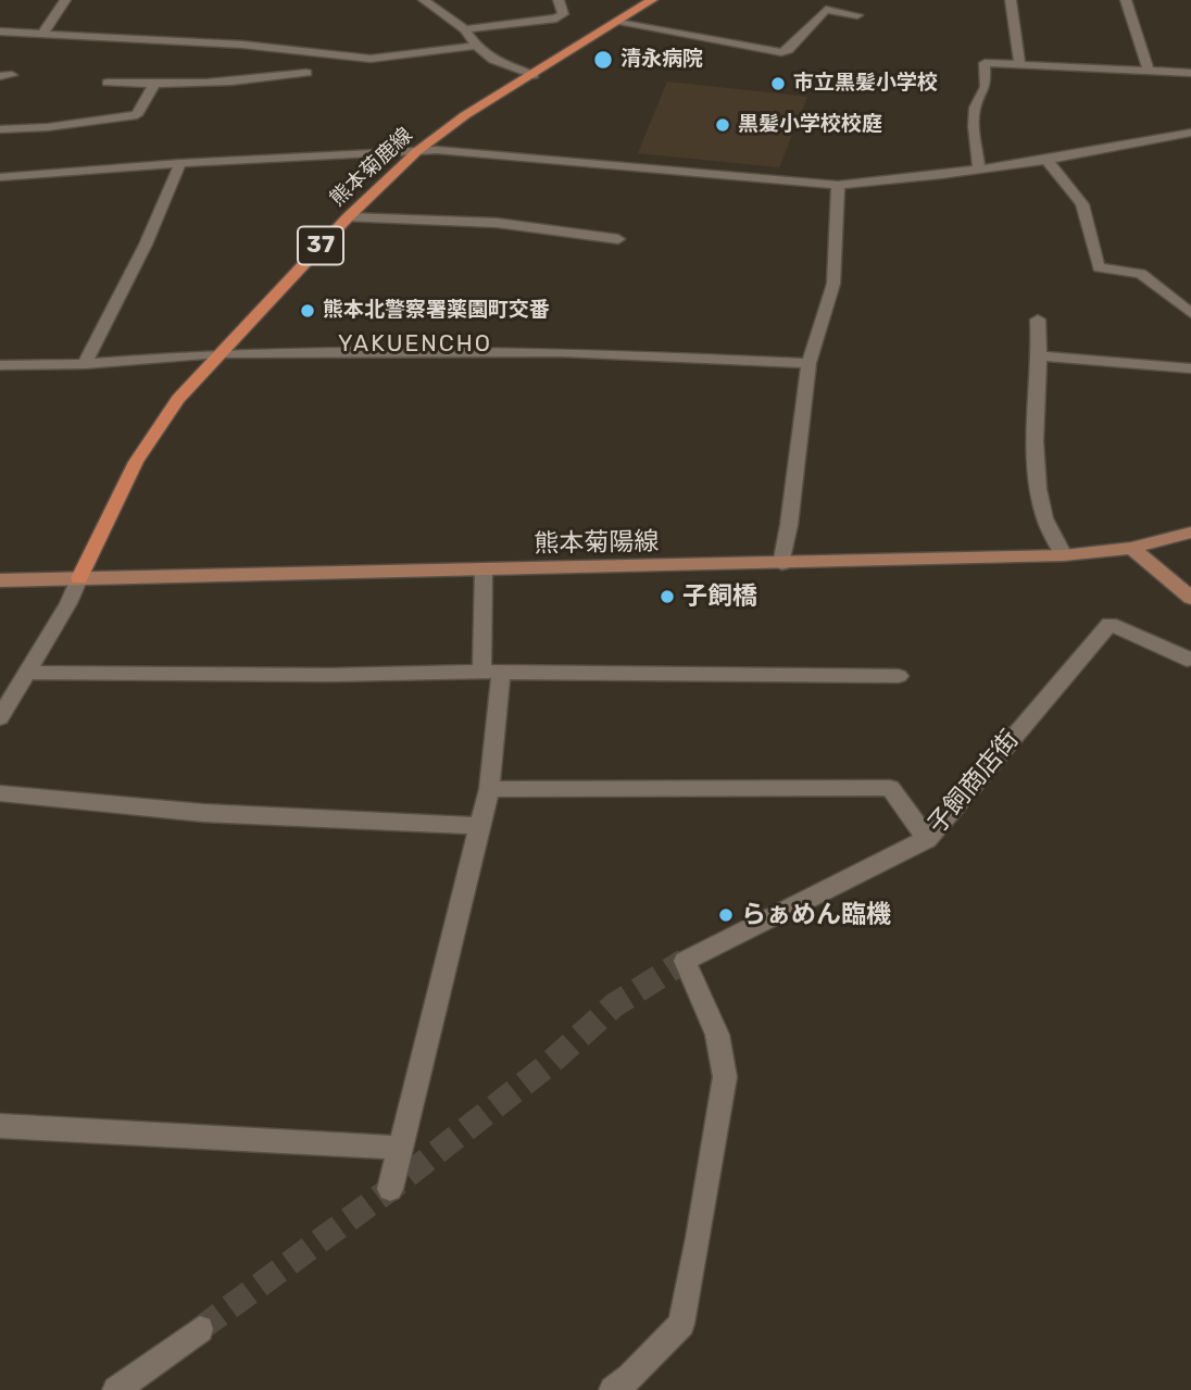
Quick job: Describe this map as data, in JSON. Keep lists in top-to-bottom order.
{
  "streets": {
    "main road": ["熊本菊鹿線", "37", "熊本菊陽線"],
    "street": ["子飼商店街"]
  },
  "crossings": [
    ["熊本菊鹿線", "熊本菊陽線"]
  ],
  "districts": ["YAKUENCHO"],
  "places": [
    "清永病院",
    "市立黒髪小学校",
    "黒髪小学校校庭",
    "熊本北警察署薬園町交番",
    "子飼橋",
    "らぁめん臨機"
  ]
}
